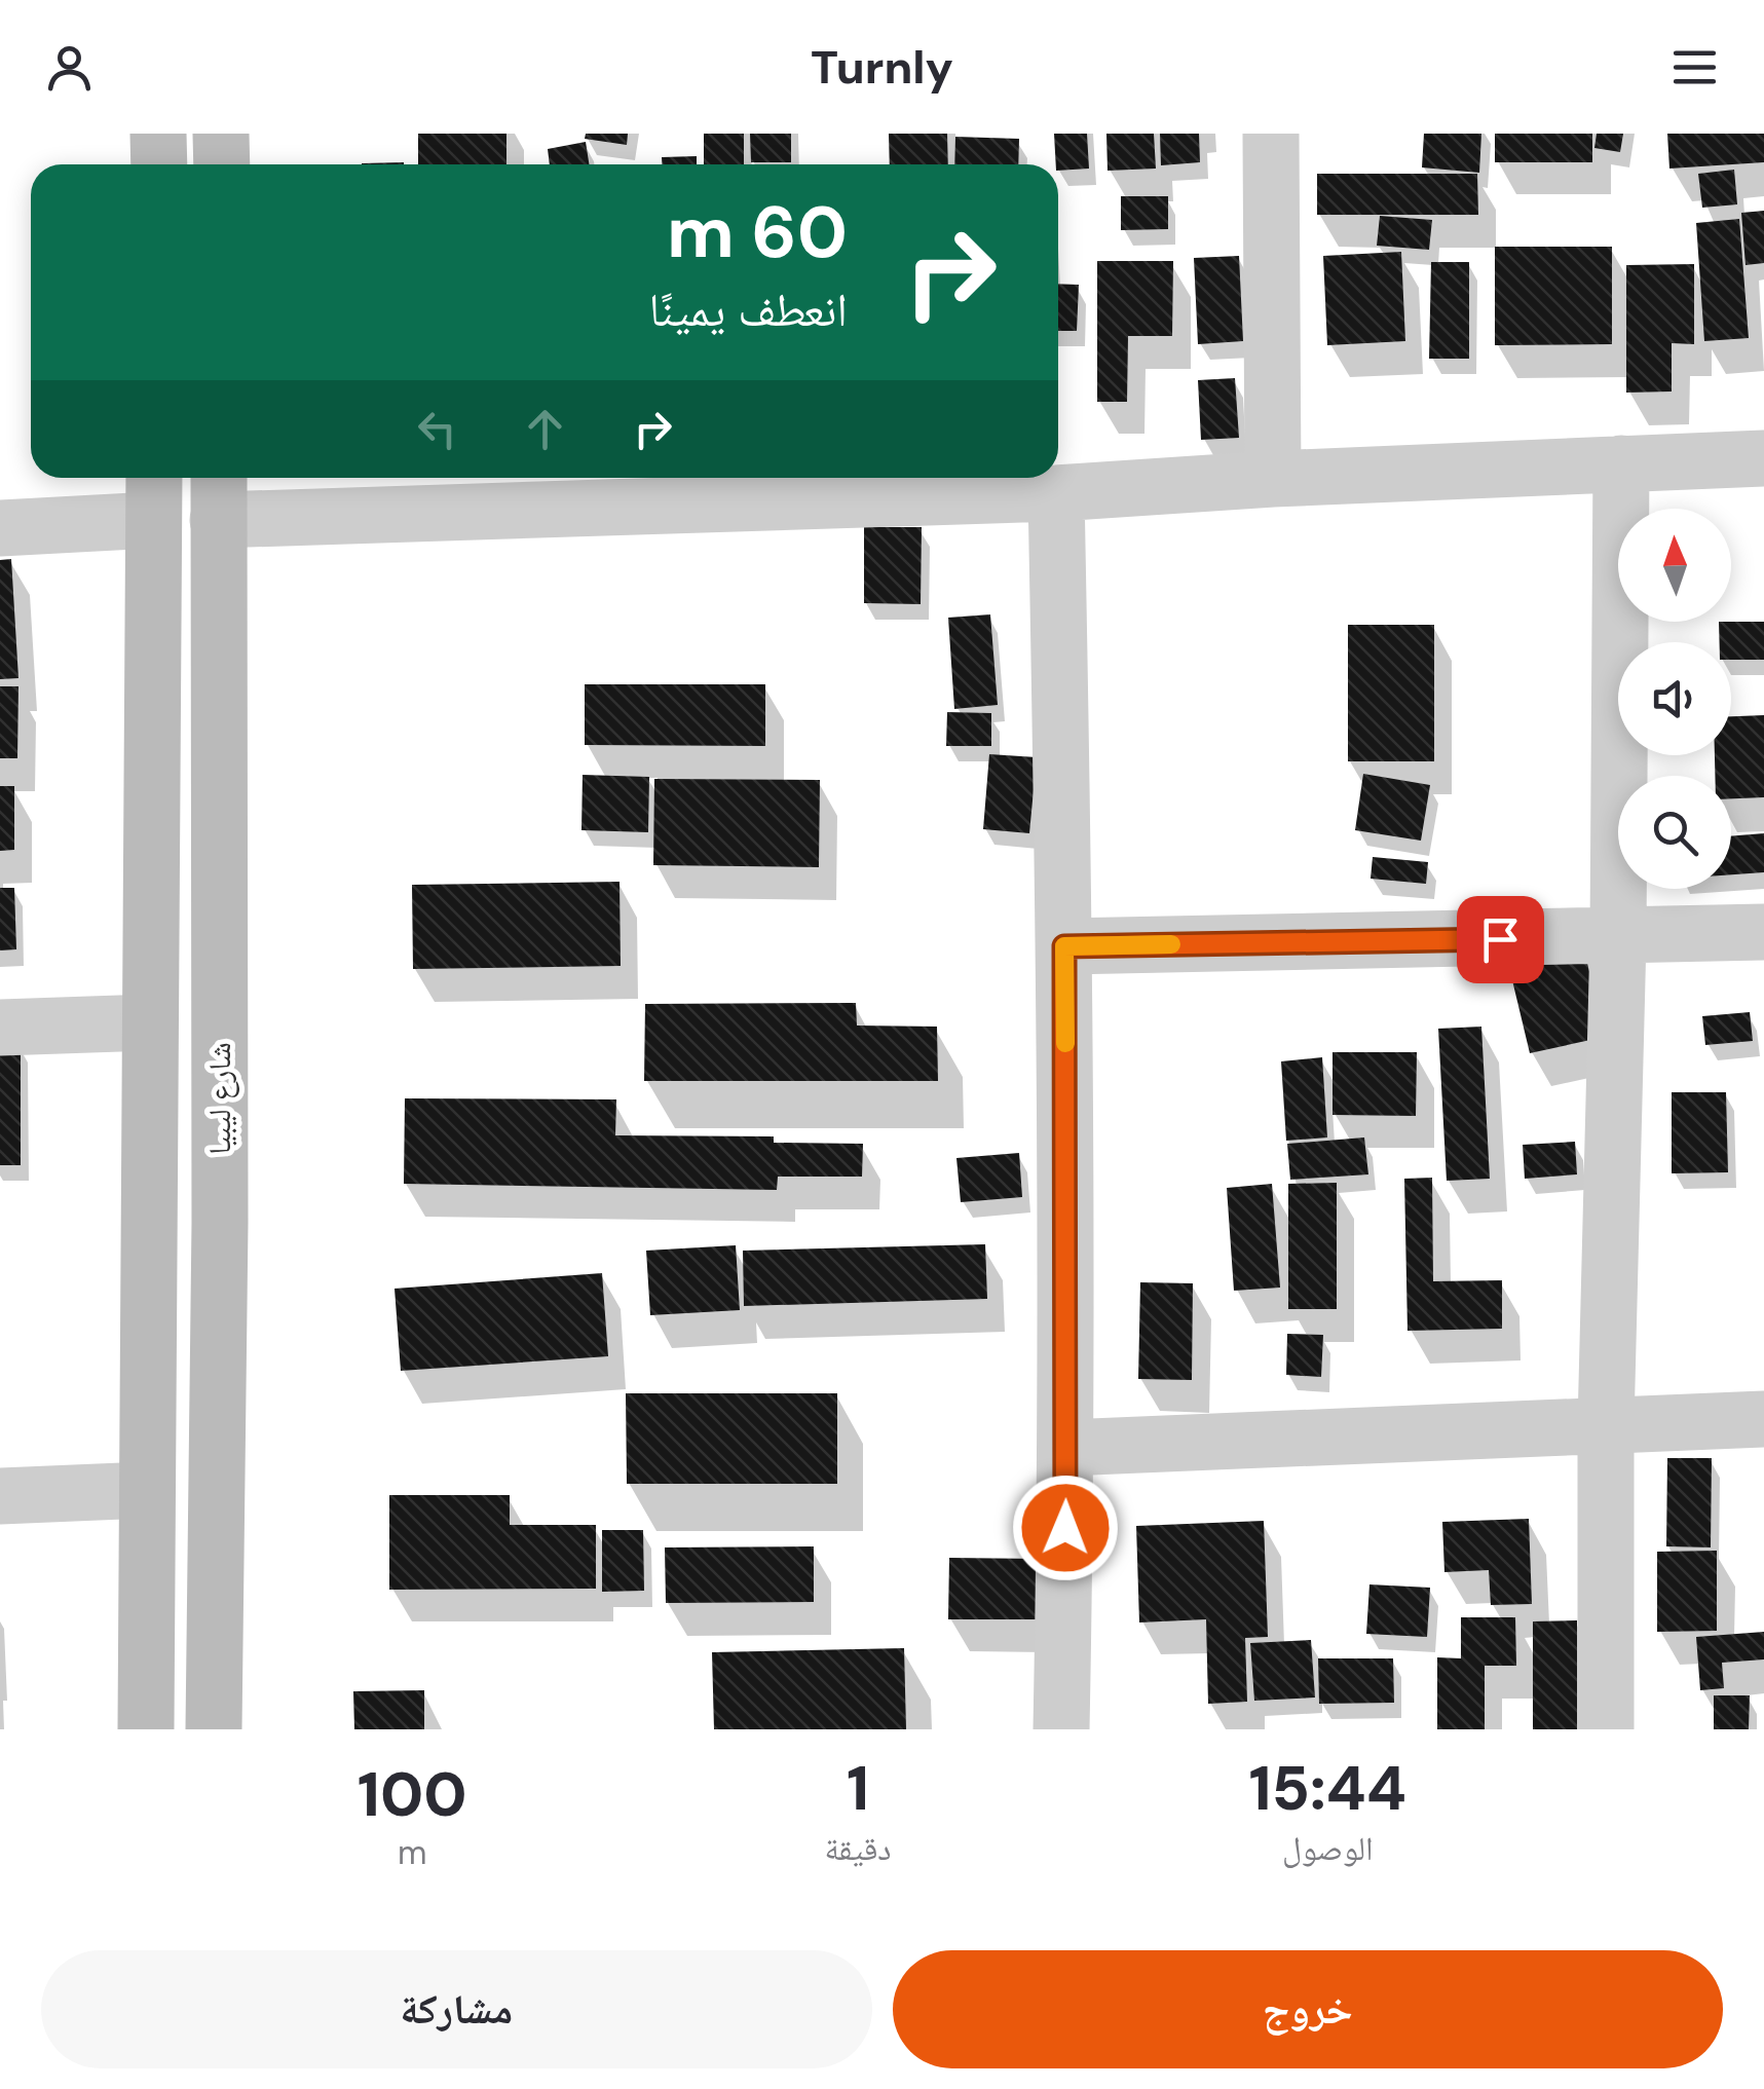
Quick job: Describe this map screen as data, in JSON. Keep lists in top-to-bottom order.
{
  "streets": {
    "main road": ["شارع ليبيا"]
  },
  "north": "top",
  "page": {
    "header": "Turnly",
    "turn": ["60 m", "انعطف يمينًا"],
    "eta": [
      "15:44",
      "الوصول",
      "1",
      "دقيقة",
      "100",
      "m"
    ],
    "buttons": ["خروج", "مشاركة"]
  }
}
